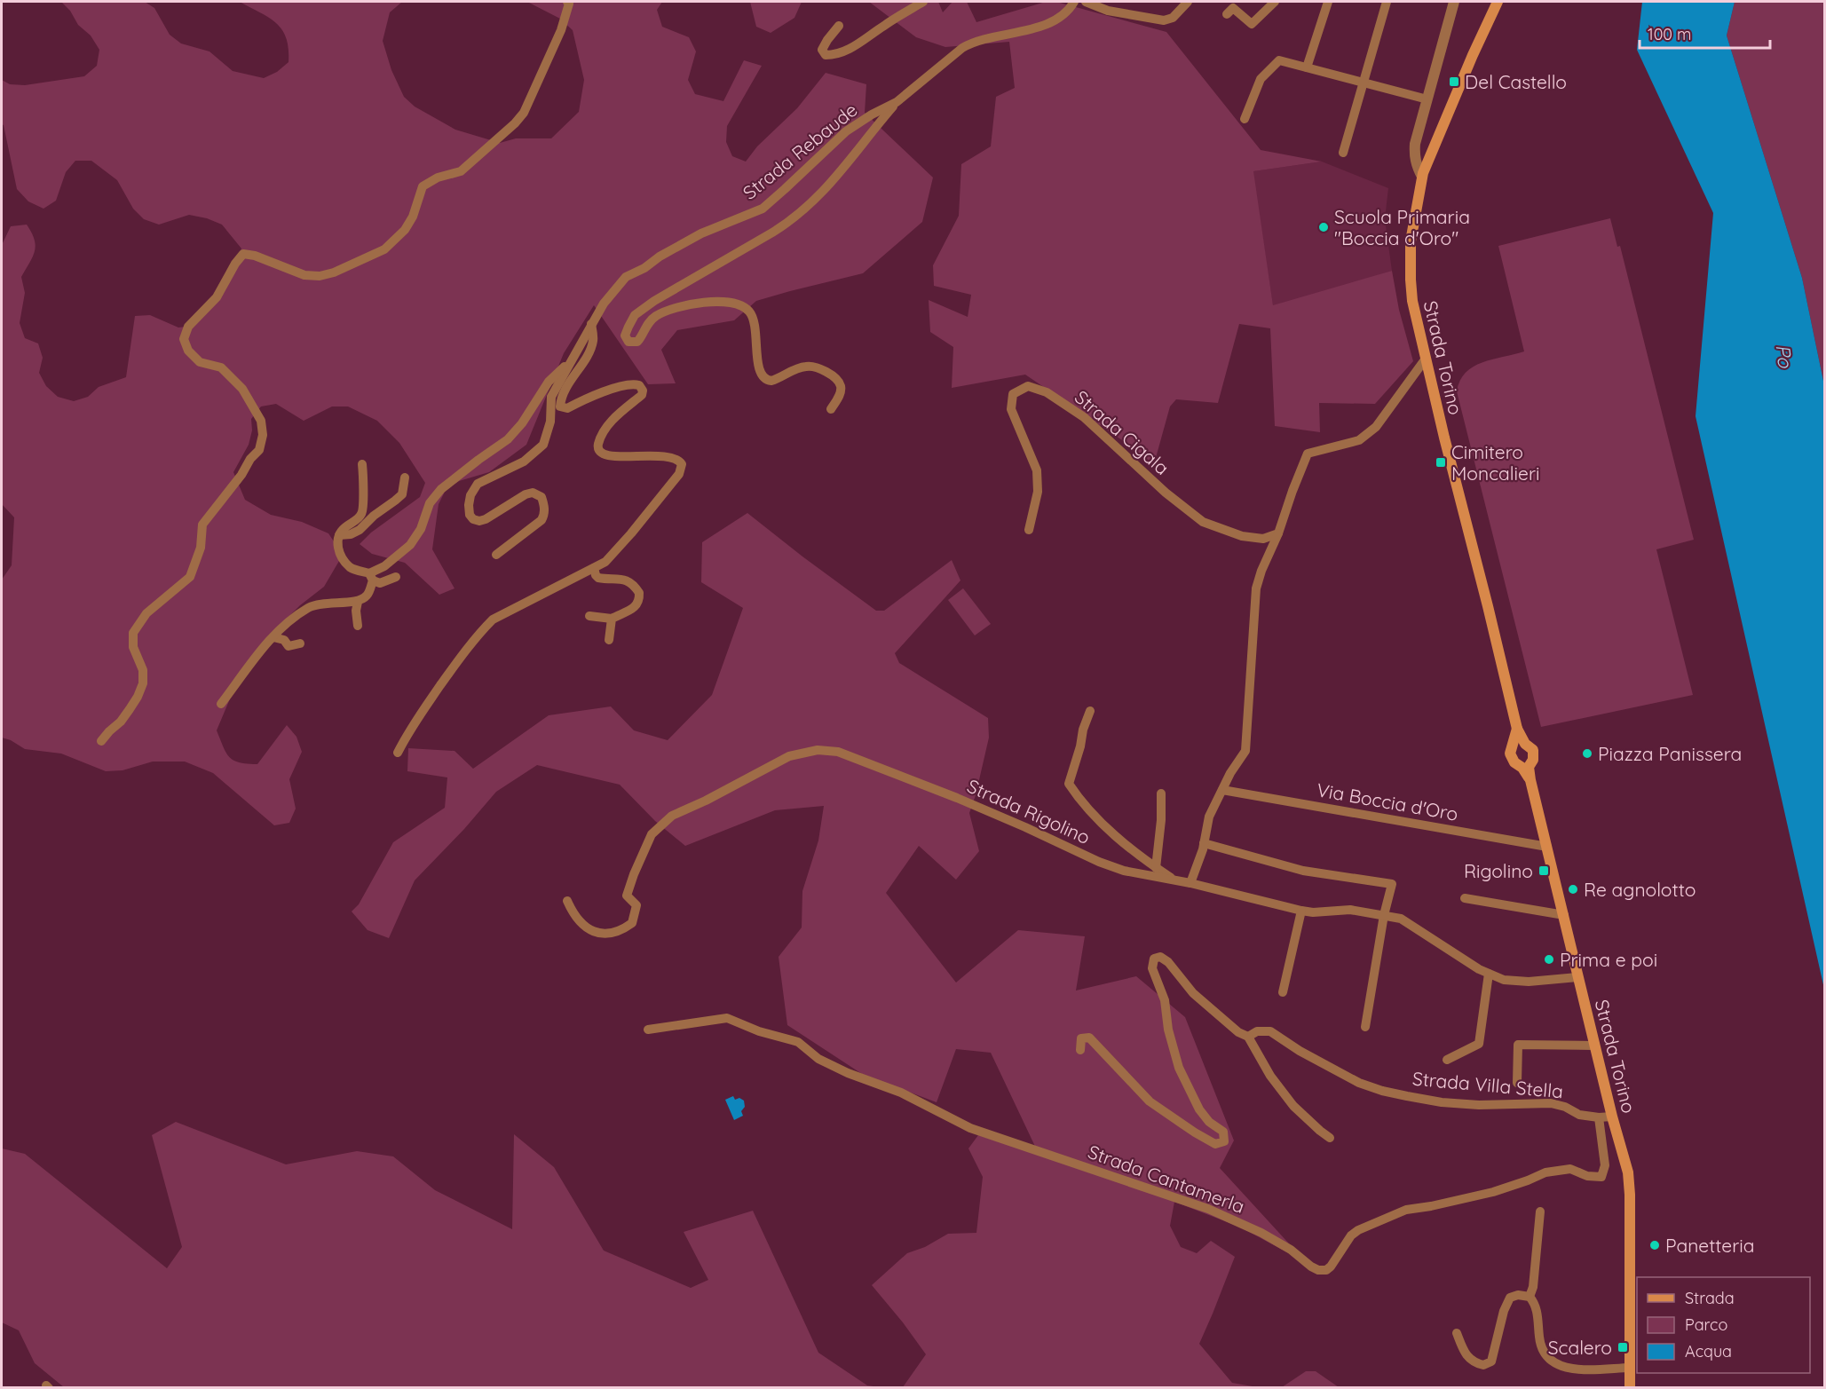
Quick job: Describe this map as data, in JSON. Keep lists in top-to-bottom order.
{
  "streets": {
    "main road": ["Strada Torino"],
    "street": [
      "Strada Rebaude",
      "Strada Cigala",
      "Via Boccia d'Oro",
      "Strada Rigolino",
      "Strada Villa Stella",
      "Strada Cantamerla"
    ]
  },
  "crossings": [
    ["Strada Torino", "Via Boccia d'Oro"],
    ["Strada Torino", "Strada Rigolino"],
    ["Strada Torino", "Strada Villa Stella"],
    ["Strada Villa Stella", "Strada Cantamerla"]
  ],
  "water": ["Po"],
  "places": {
    "transit": [
      "Del Castello",
      "Cimitero Moncalieri",
      "Rigolino",
      "Scalero"
    ],
    "other": [
      "Scuola Primaria \"Boccia d'Oro\"",
      "Piazza Panissera",
      "Re agnolotto",
      "Prima e poi",
      "Panetteria"
    ]
  },
  "legend": ["Strada", "Parco", "Acqua"],
  "scale_bar": "100 m"
}
